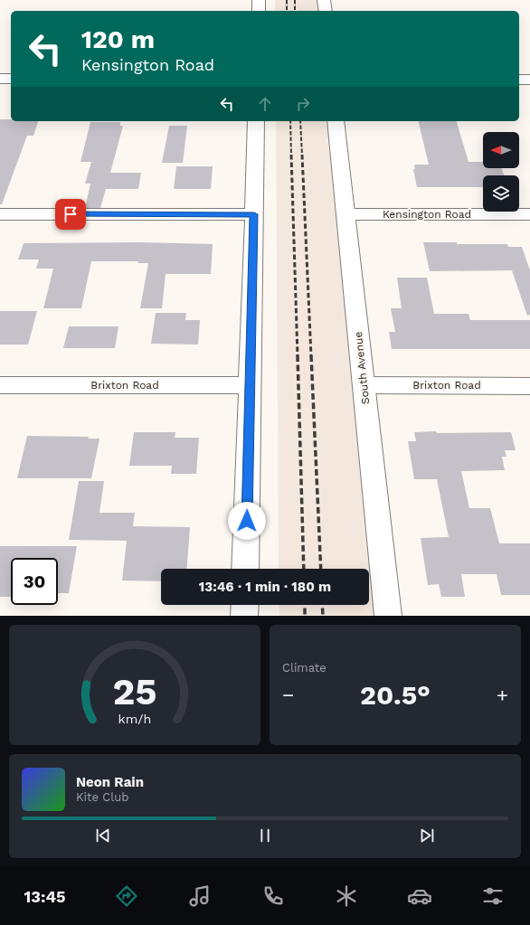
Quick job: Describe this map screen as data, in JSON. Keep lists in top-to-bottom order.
{
  "streets": {
    "street": ["Kensington Road", "South Avenue", "Brixton Road"]
  },
  "crossings": [
    ["Kensington Road", "South Avenue"],
    ["South Avenue", "Brixton Road"]
  ],
  "north": "left",
  "page": {
    "turn": ["120 m", "Kensington Road"],
    "limit": "30",
    "trip": "13:46 · 1 min · 180 m",
    "tile": "Climate",
    "heat": ["−", "20.5°", "+"],
    "song": ["Neon Rain", "Kite Club"],
    "tabs": "13:45",
    "gauge": ["25", "km/h"]
  }
}
